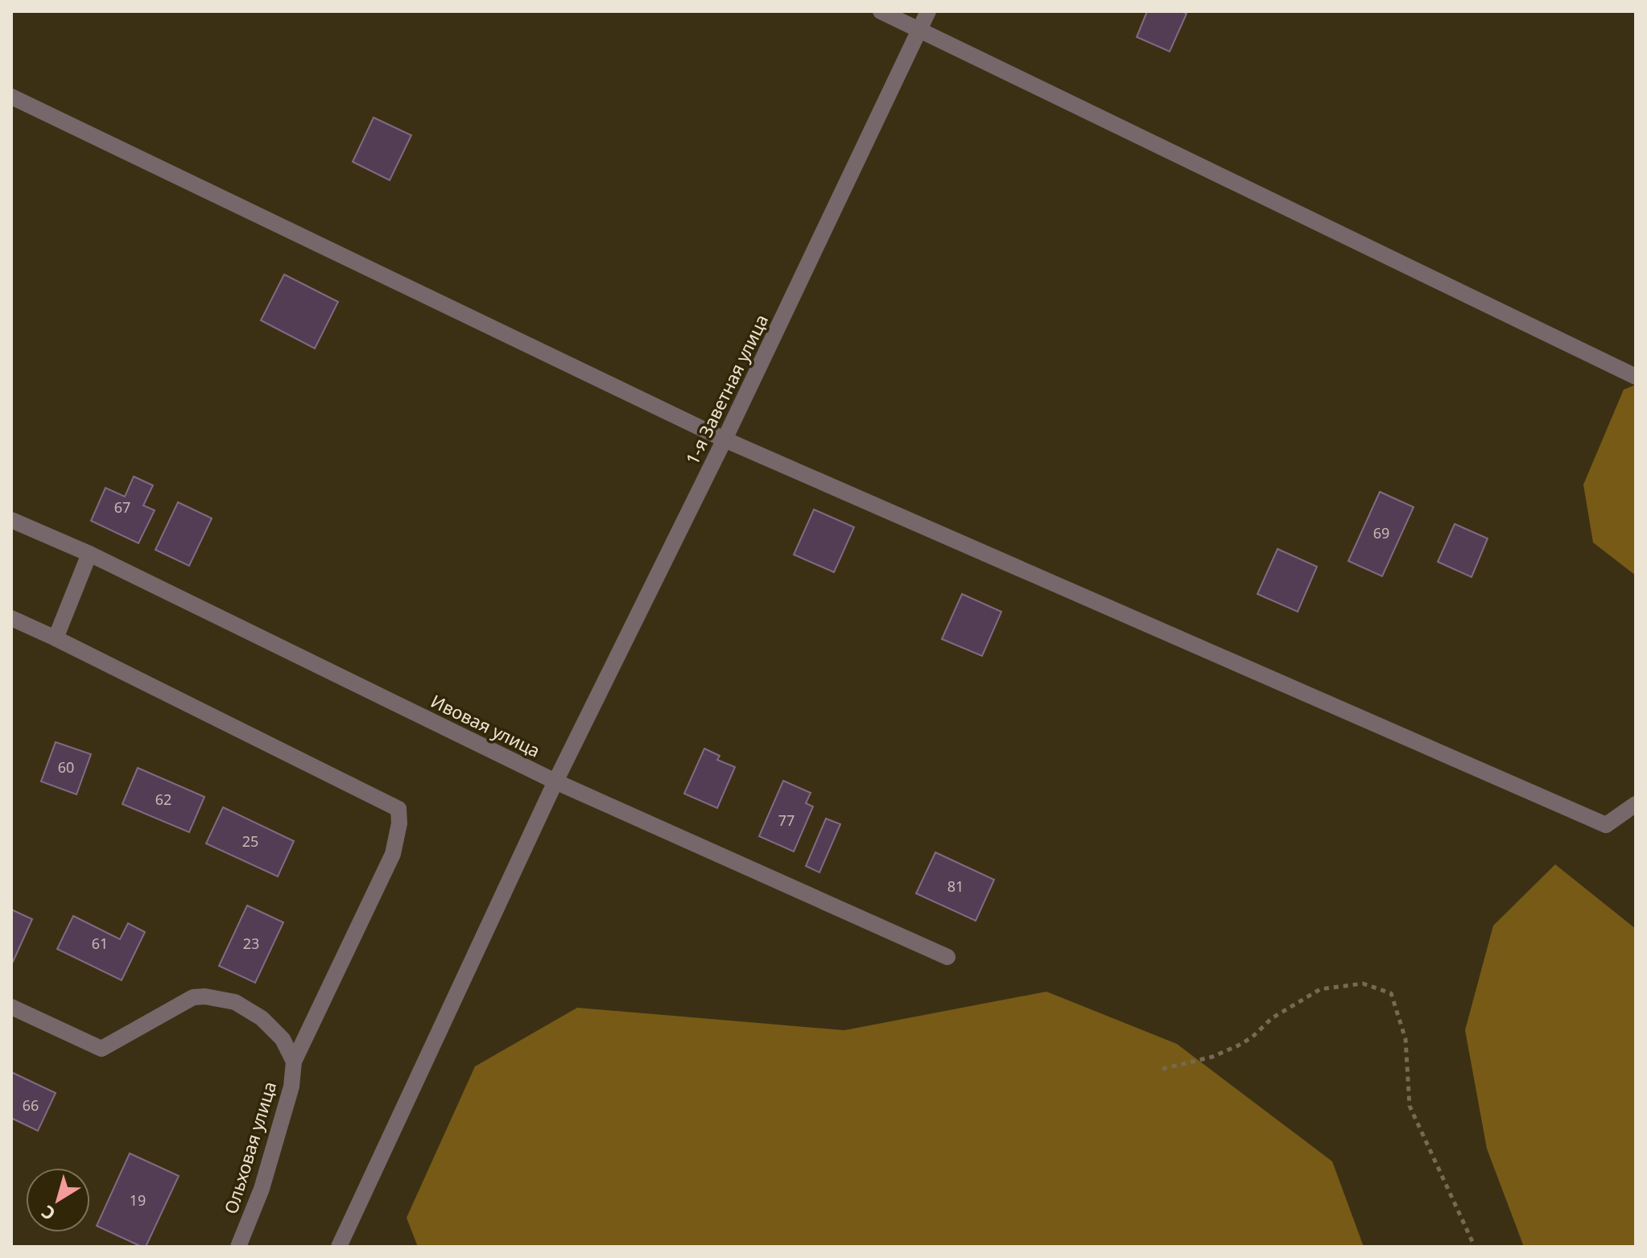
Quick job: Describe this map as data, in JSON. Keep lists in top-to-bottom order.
{
  "streets": {
    "street": ["1-я Заветная улица", "Ивовая улица", "Ольховая улица"]
  },
  "crossings": [
    ["1-я Заветная улица", "Ивовая улица"]
  ],
  "house_numbers": [
    "67",
    "69",
    "60",
    "62",
    "77",
    "25",
    "81",
    "61",
    "23",
    "66",
    "19"
  ],
  "north": "bottom left"
}
